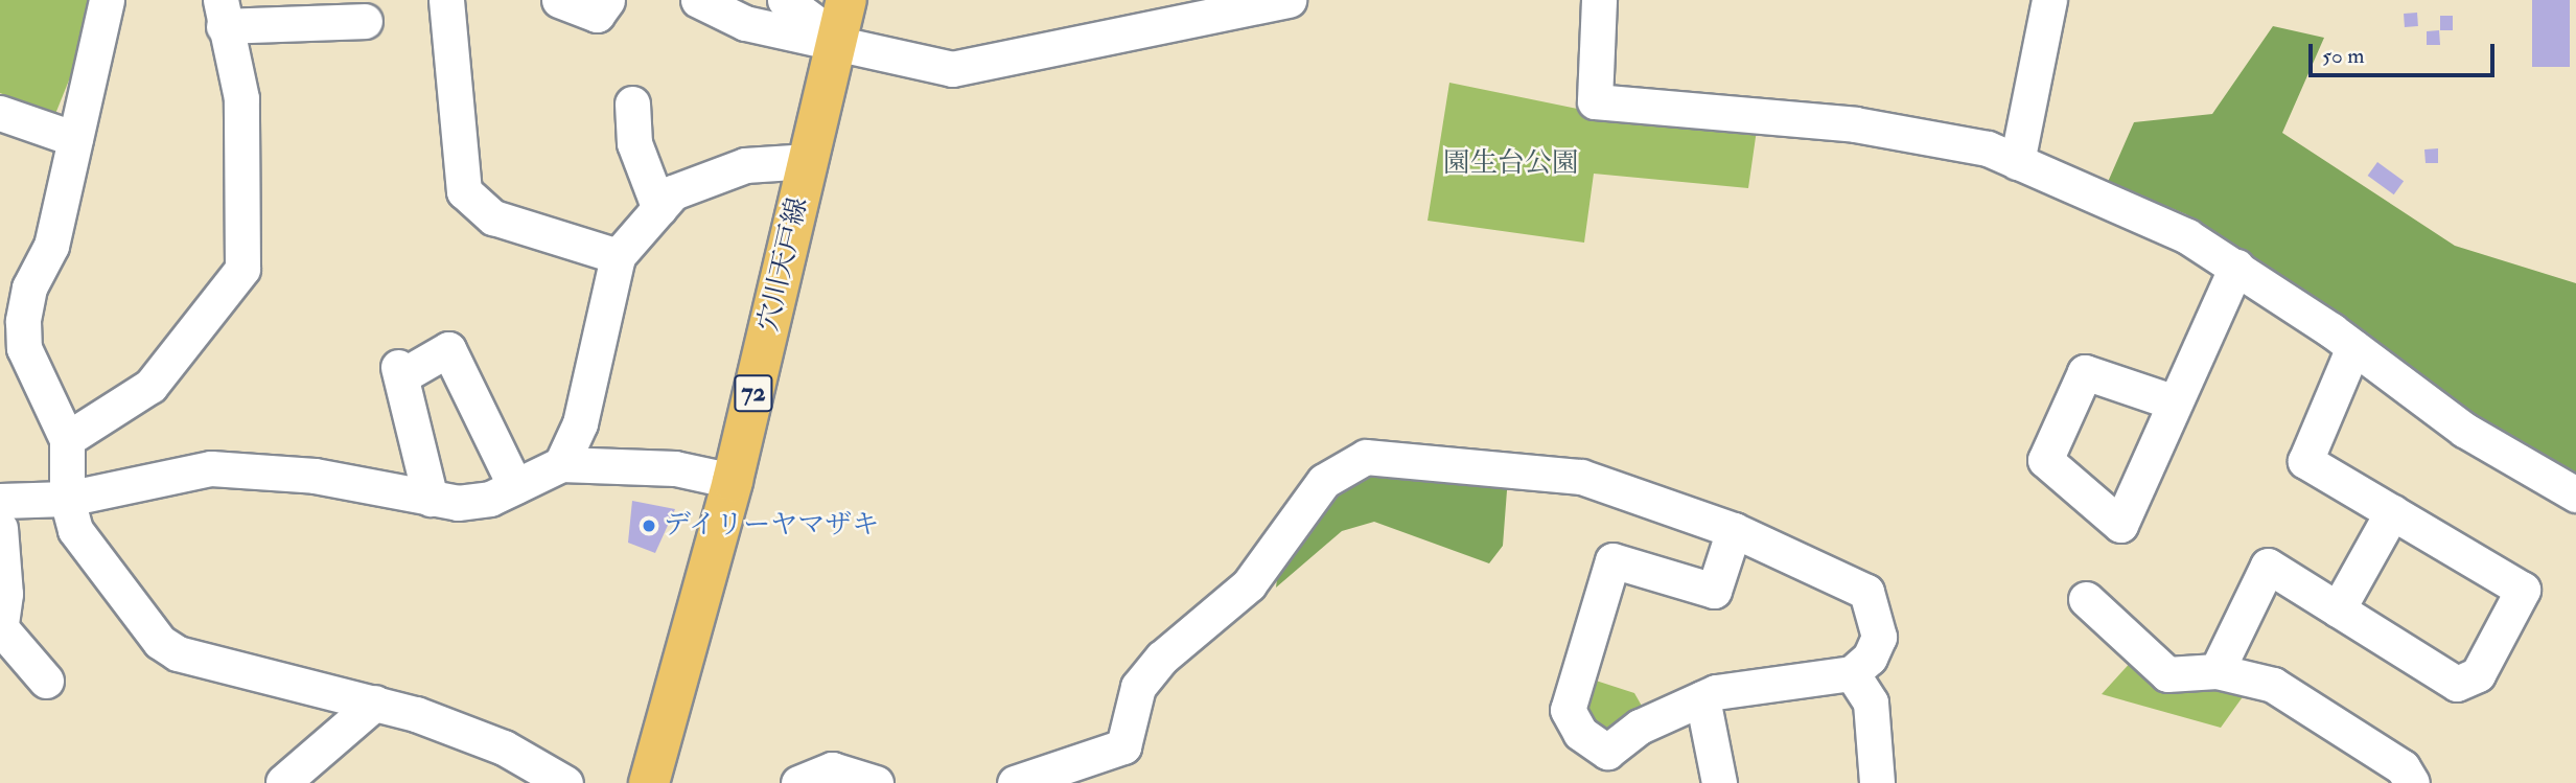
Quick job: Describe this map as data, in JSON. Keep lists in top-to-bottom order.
{
  "streets": {
    "main road": ["穴川天戸線", "72"]
  },
  "parks": ["園生台公園"],
  "places": ["デイリーヤマザキ"],
  "scale_bar": "50 m"
}
